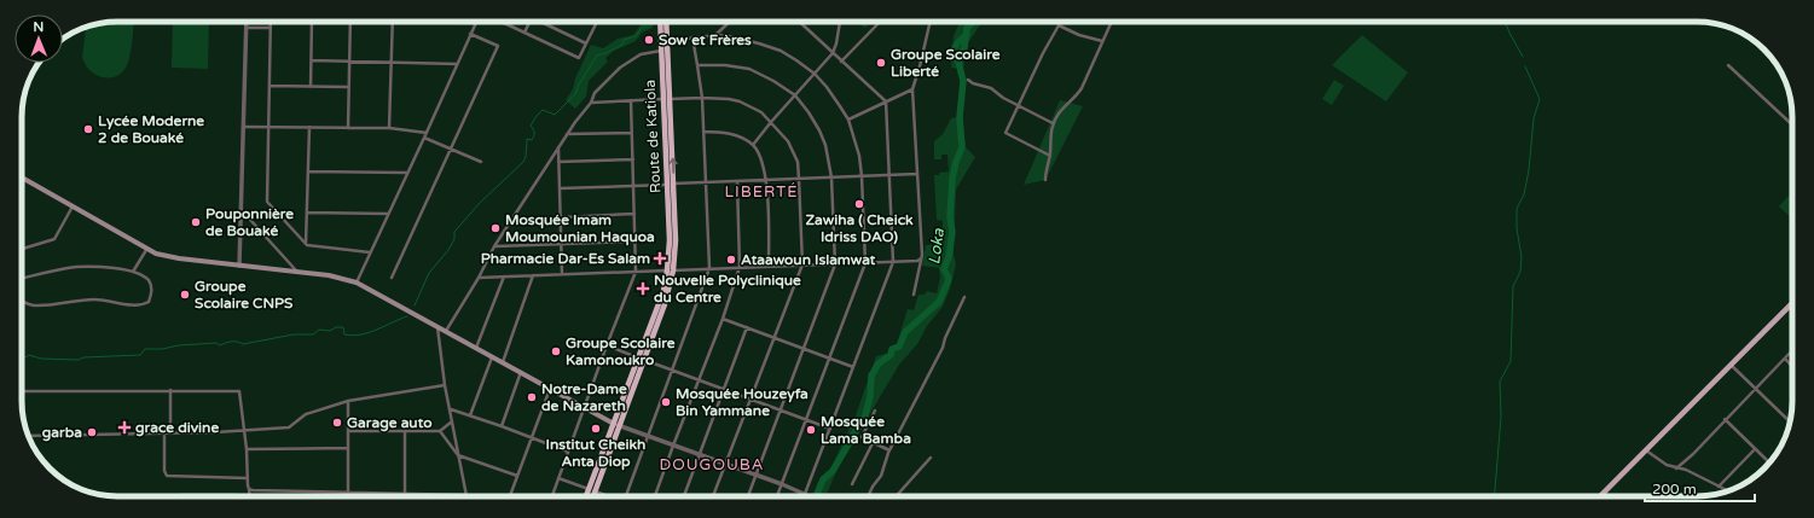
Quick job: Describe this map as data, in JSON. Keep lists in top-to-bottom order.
{
  "streets": {
    "highway": ["Route de Katiola"]
  },
  "districts": ["LIBERTÉ", "DOUGOUBA"],
  "water": ["Loka"],
  "places": {
    "other": [
      "Sow et Frères",
      "Groupe Scolaire Liberté",
      "Lycée Moderne 2 de Bouaké",
      "Zawiha ( Cheick Idriss DAO)",
      "Pouponnière de Bouaké",
      "Mosquée Imam Moumounian Haquoa",
      "Ataawoun Islamwat",
      "Groupe Scolaire CNPS",
      "Groupe Scolaire Kamonoukro",
      "Notre-Dame de Nazareth",
      "Mosquée Houzeyfa Bin Yammane",
      "Garage auto",
      "Institut Cheikh Anta Diop",
      "Mosquée Lama Bamba",
      "garba"
    ],
    "health": ["Pharmacie Dar-Es Salam", "Nouvelle Polyclinique du Centre", "grace divine"]
  },
  "scale_bar": "200 m",
  "north": "top"
}
